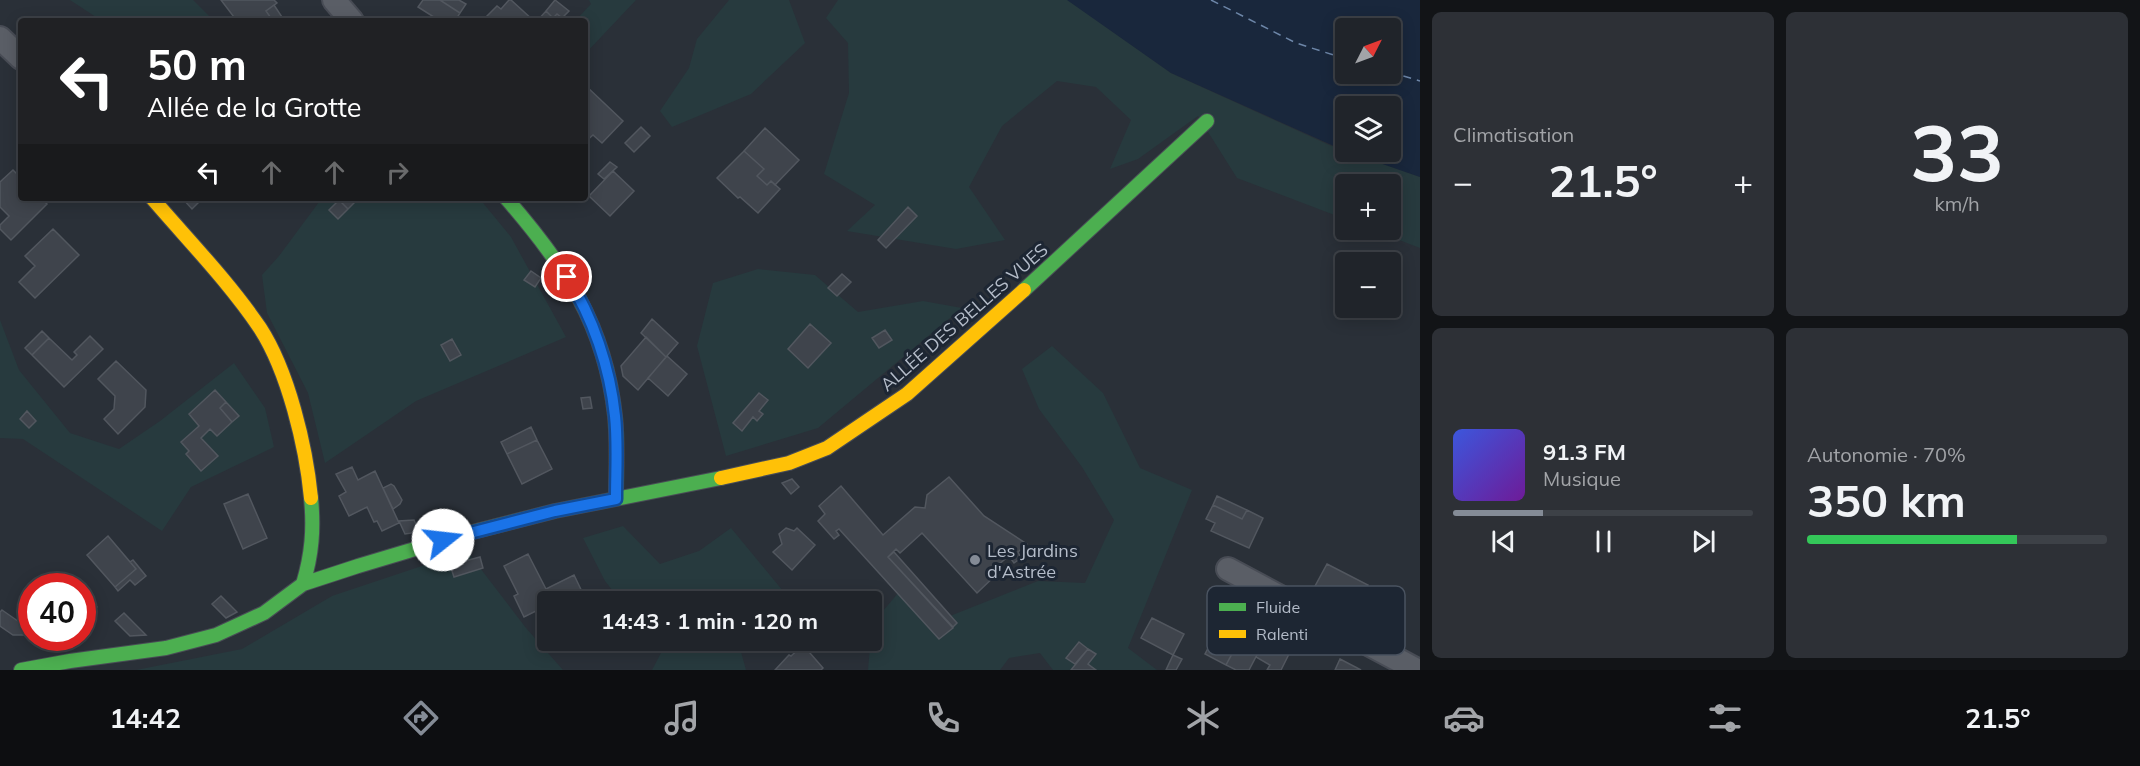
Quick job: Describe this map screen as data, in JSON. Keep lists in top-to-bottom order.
{
  "streets": {
    "street": ["ALLÉE DES BELLES VUES"]
  },
  "places": ["Les Jardins d'Astrée"],
  "legend": ["Fluide", "Ralenti"],
  "north": "top right",
  "page": {
    "tile": [
      "Climatisation",
      ["33", "km/h"],
      ["Autonomie · 70%", "350 km"]
    ],
    "map_buttons": ["+", "−"],
    "turn": ["50 m", "Allée de la Grotte"],
    "heat": ["−", "21.5°", "+"],
    "song": ["91.3 FM", "Musique"],
    "limit": "40",
    "trip": "14:43 · 1 min · 120 m",
    "tabs": ["14:42", "21.5°"]
  }
}
